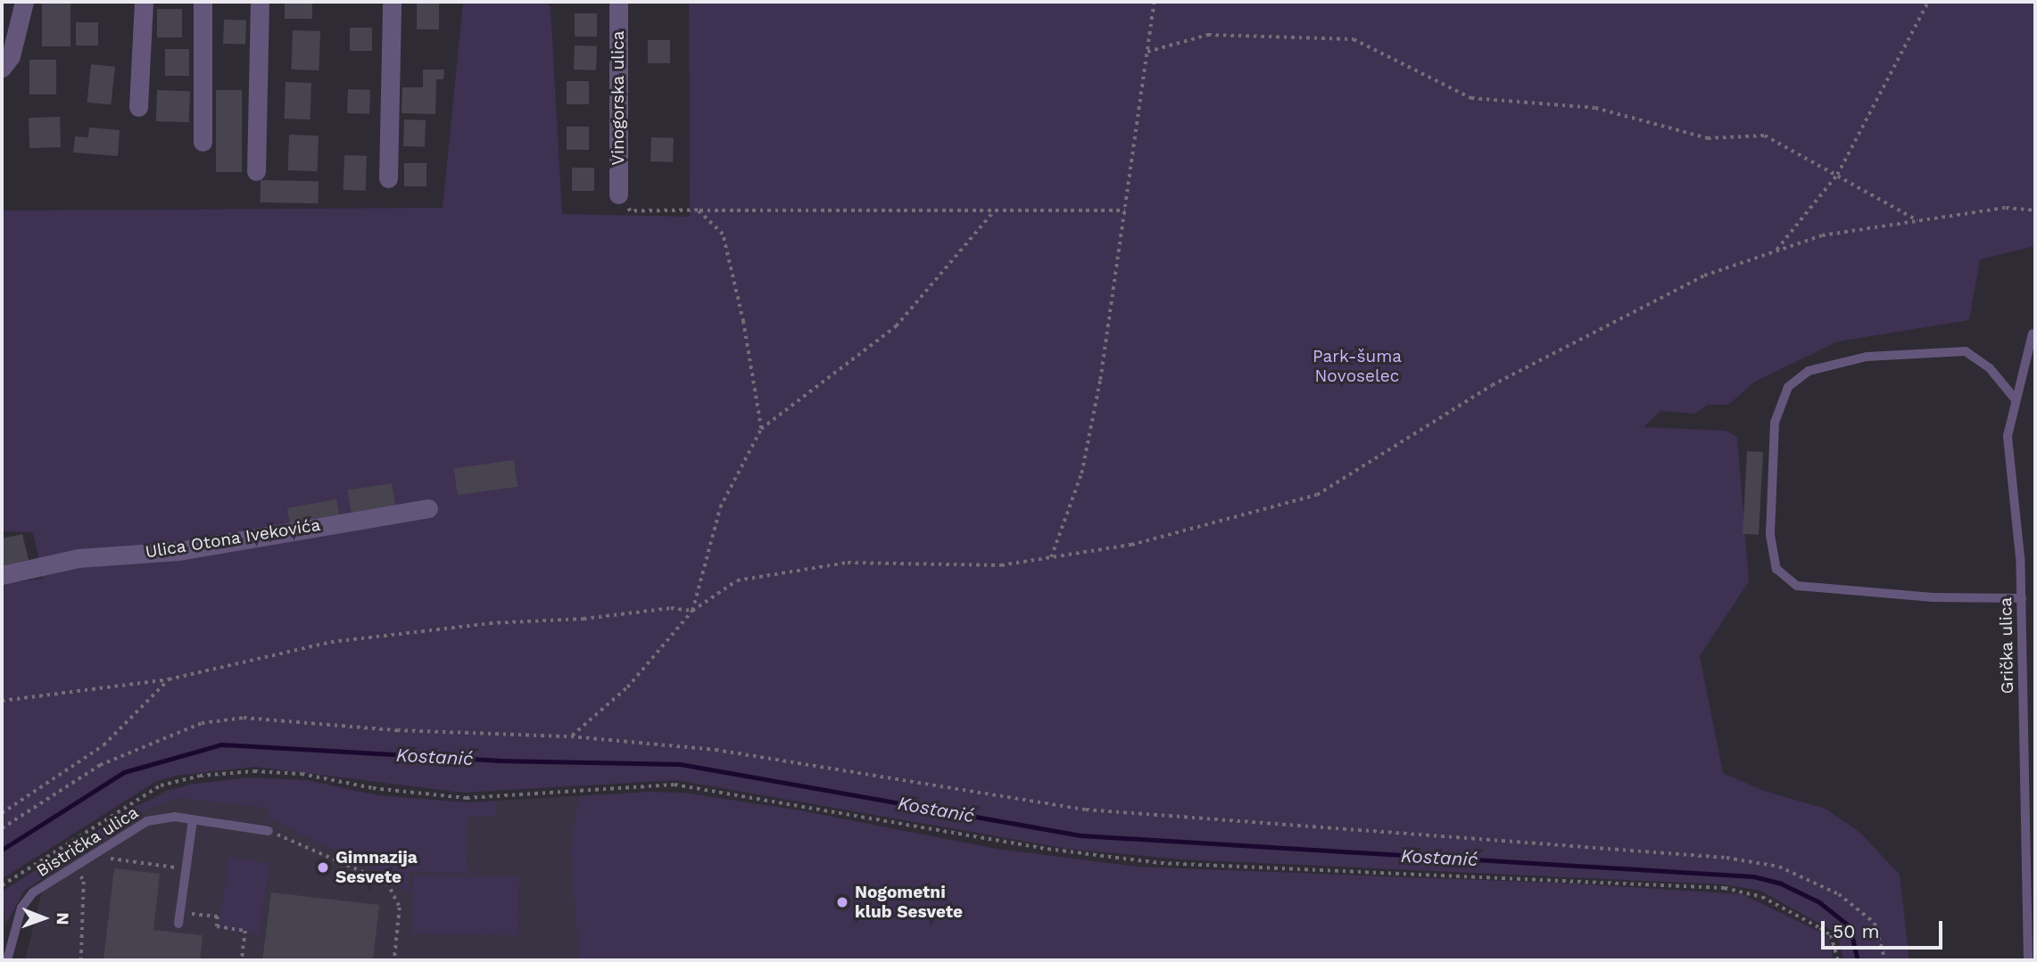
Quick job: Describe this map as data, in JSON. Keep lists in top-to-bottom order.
{
  "streets": {
    "street": ["Vinogorska ulica", "Ulica Otona Ivekovića"],
    "lane": ["Grička ulica", "Bistrička ulica"]
  },
  "water": ["Kostanić"],
  "parks": ["Park-šuma Novoselec"],
  "places": ["Gimnazija Sesvete", "Nogometni klub Sesvete"],
  "scale_bar": "50 m",
  "north": "right"
}
